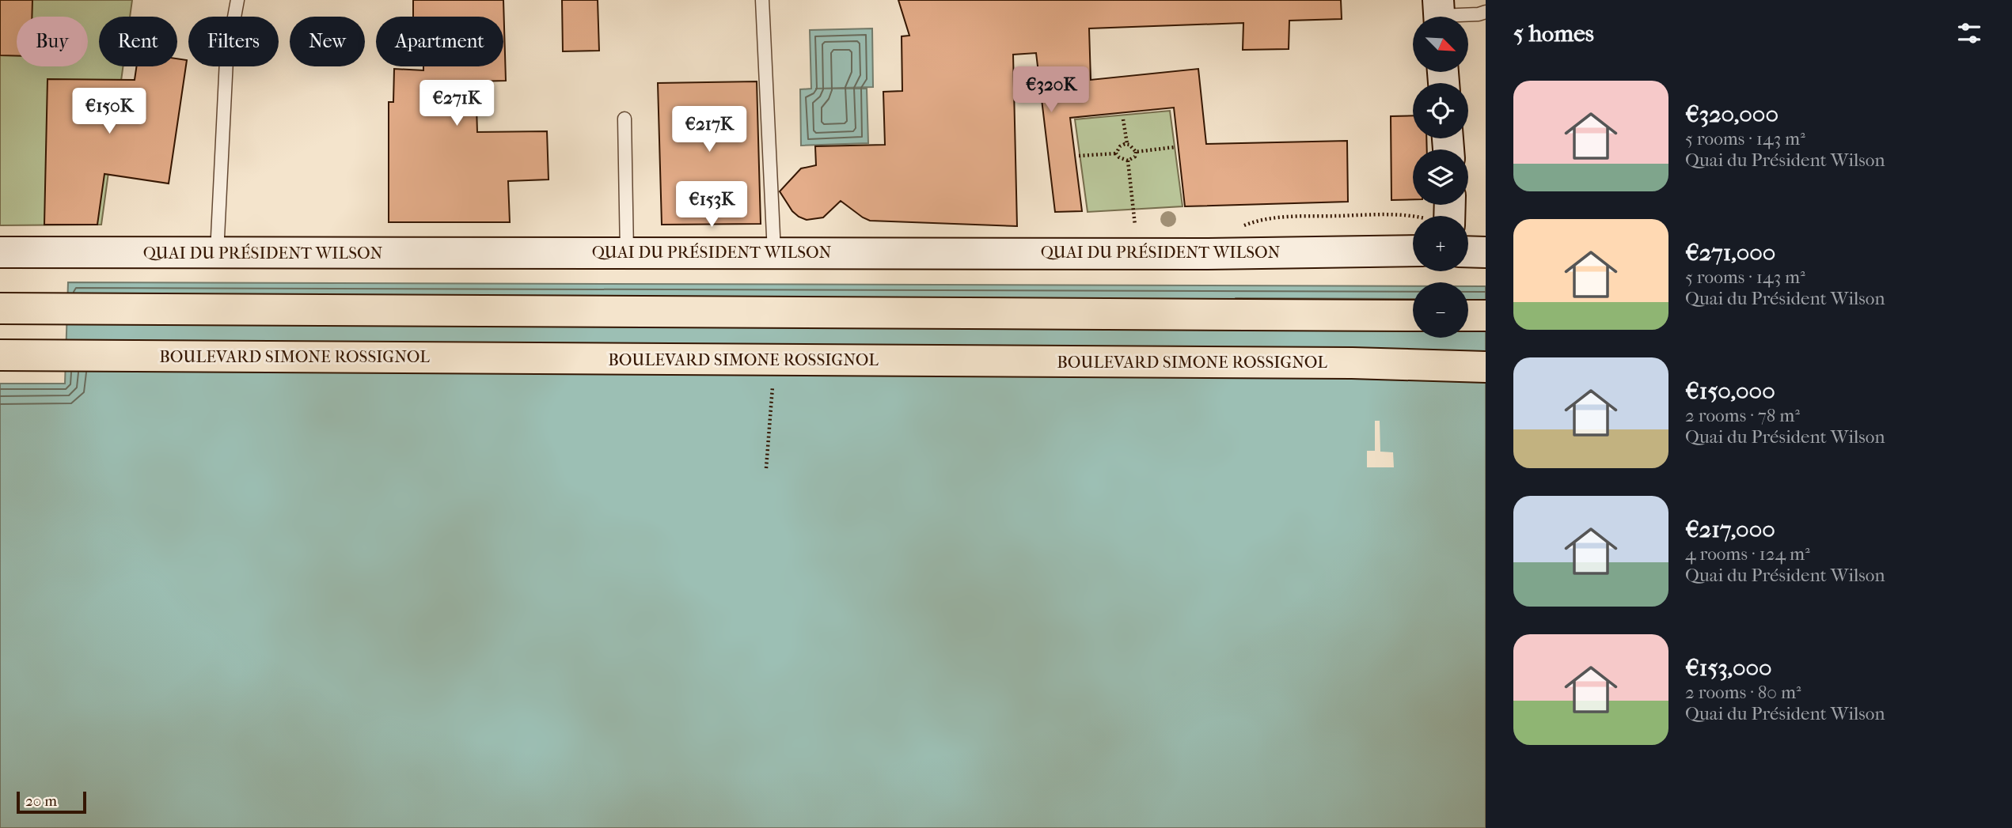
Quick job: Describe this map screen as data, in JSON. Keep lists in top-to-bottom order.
{
  "streets": {
    "main road": ["BOULEVARD SIMONE ROSSIGNOL"],
    "street": ["QUAI DU PRÉSIDENT WILSON"]
  },
  "scale_bar": "20 m",
  "north": "bottom right",
  "page": {
    "heading": "5 homes",
    "map_buttons": ["+", "−"],
    "chip": [
      "Buy",
      "Rent",
      "Filters",
      "New",
      "Apartment"
    ],
    "price": [
      "€320K",
      "€271K",
      "€150K",
      "€217K",
      "€153K"
    ],
    "list": [
      {
        "name": "€320,000",
        "note": "5 rooms · 143 m² · Quai du Président Wilson"
      },
      {
        "name": "€271,000",
        "note": "5 rooms · 143 m² · Quai du Président Wilson"
      },
      {
        "name": "€150,000",
        "note": "2 rooms · 78 m² · Quai du Président Wilson"
      },
      {
        "name": "€217,000",
        "note": "4 rooms · 124 m² · Quai du Président Wilson"
      },
      {
        "name": "€153,000",
        "note": "2 rooms · 80 m² · Quai du Président Wilson"
      }
    ],
    "scale": "20 m"
  }
}
